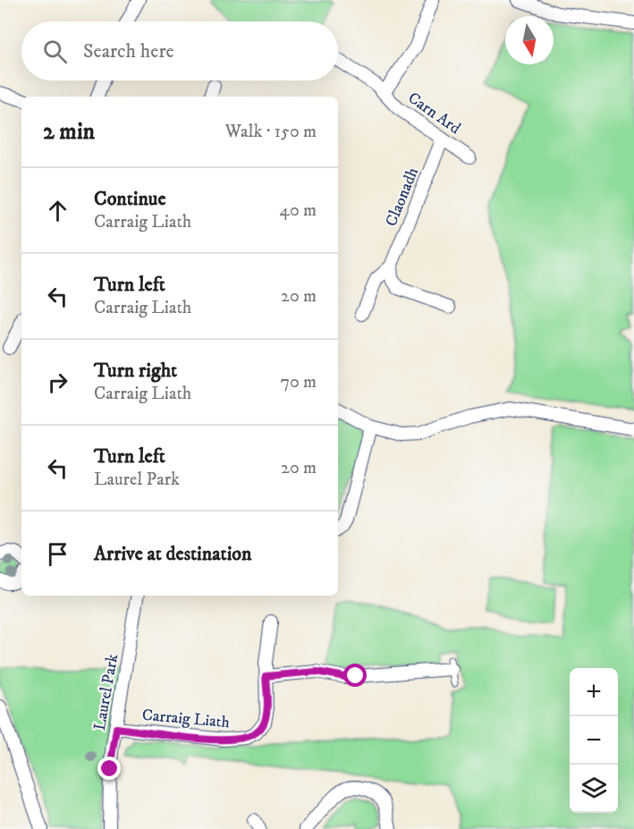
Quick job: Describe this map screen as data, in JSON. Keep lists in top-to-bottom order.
{
  "streets": {
    "street": [
      "Carn Ard",
      "Claonadh",
      "Laurel Park",
      "Carraig Liath"
    ]
  },
  "crossings": [
    ["Carn Ard", "Claonadh"],
    ["Laurel Park", "Carraig Liath"]
  ],
  "north": "bottom",
  "page": {
    "search": "Search here",
    "heading": ["2 min", "Walk · 150 m"],
    "list": [
      ["Continue", "Carraig Liath", "40 m"],
      ["Turn left", "Carraig Liath", "20 m"],
      ["Turn right", "Carraig Liath", "70 m"],
      ["Turn left", "Laurel Park", "20 m"],
      "Arrive at destination"
    ],
    "map_buttons": ["+", "−"]
  }
}
